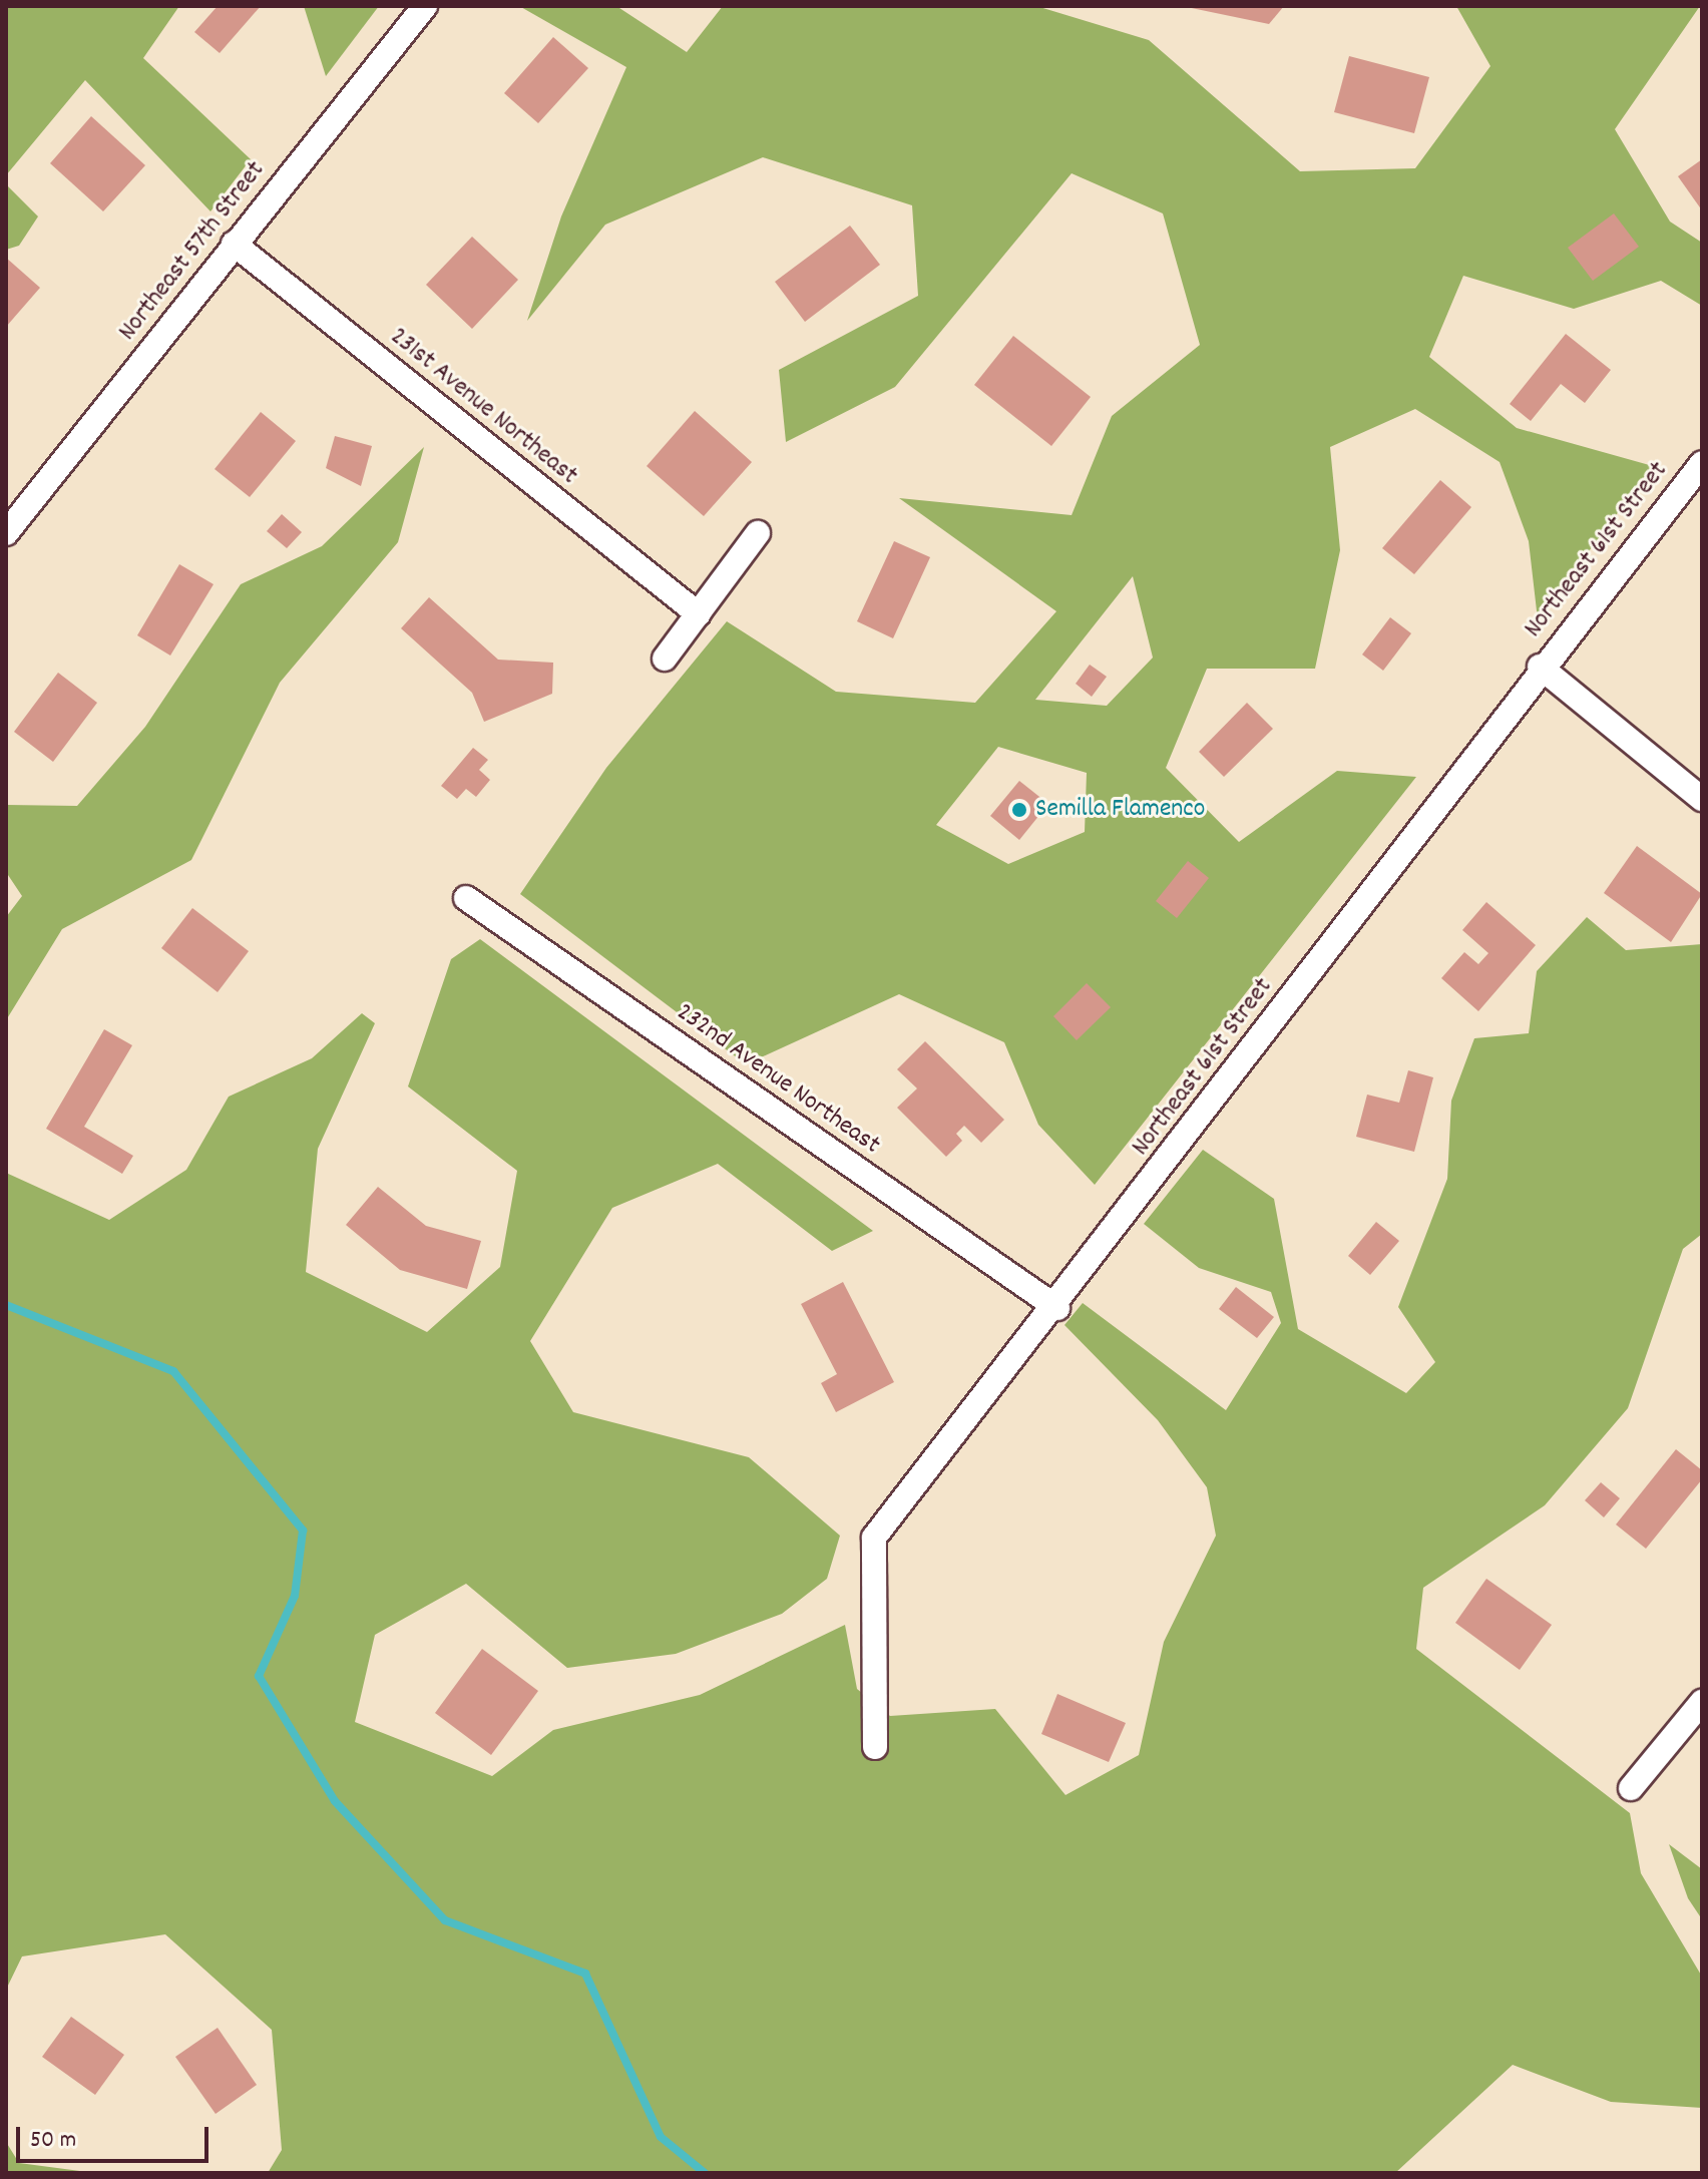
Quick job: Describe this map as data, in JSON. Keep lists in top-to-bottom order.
{
  "streets": {
    "street": [
      "Northeast 57th Street",
      "231st Avenue Northeast",
      "Northeast 61st Street",
      "232nd Avenue Northeast"
    ]
  },
  "crossings": [
    ["Northeast 57th Street", "231st Avenue Northeast"],
    ["Northeast 61st Street", "232nd Avenue Northeast"]
  ],
  "places": ["Semilla Flamenco"],
  "scale_bar": "50 m"
}
